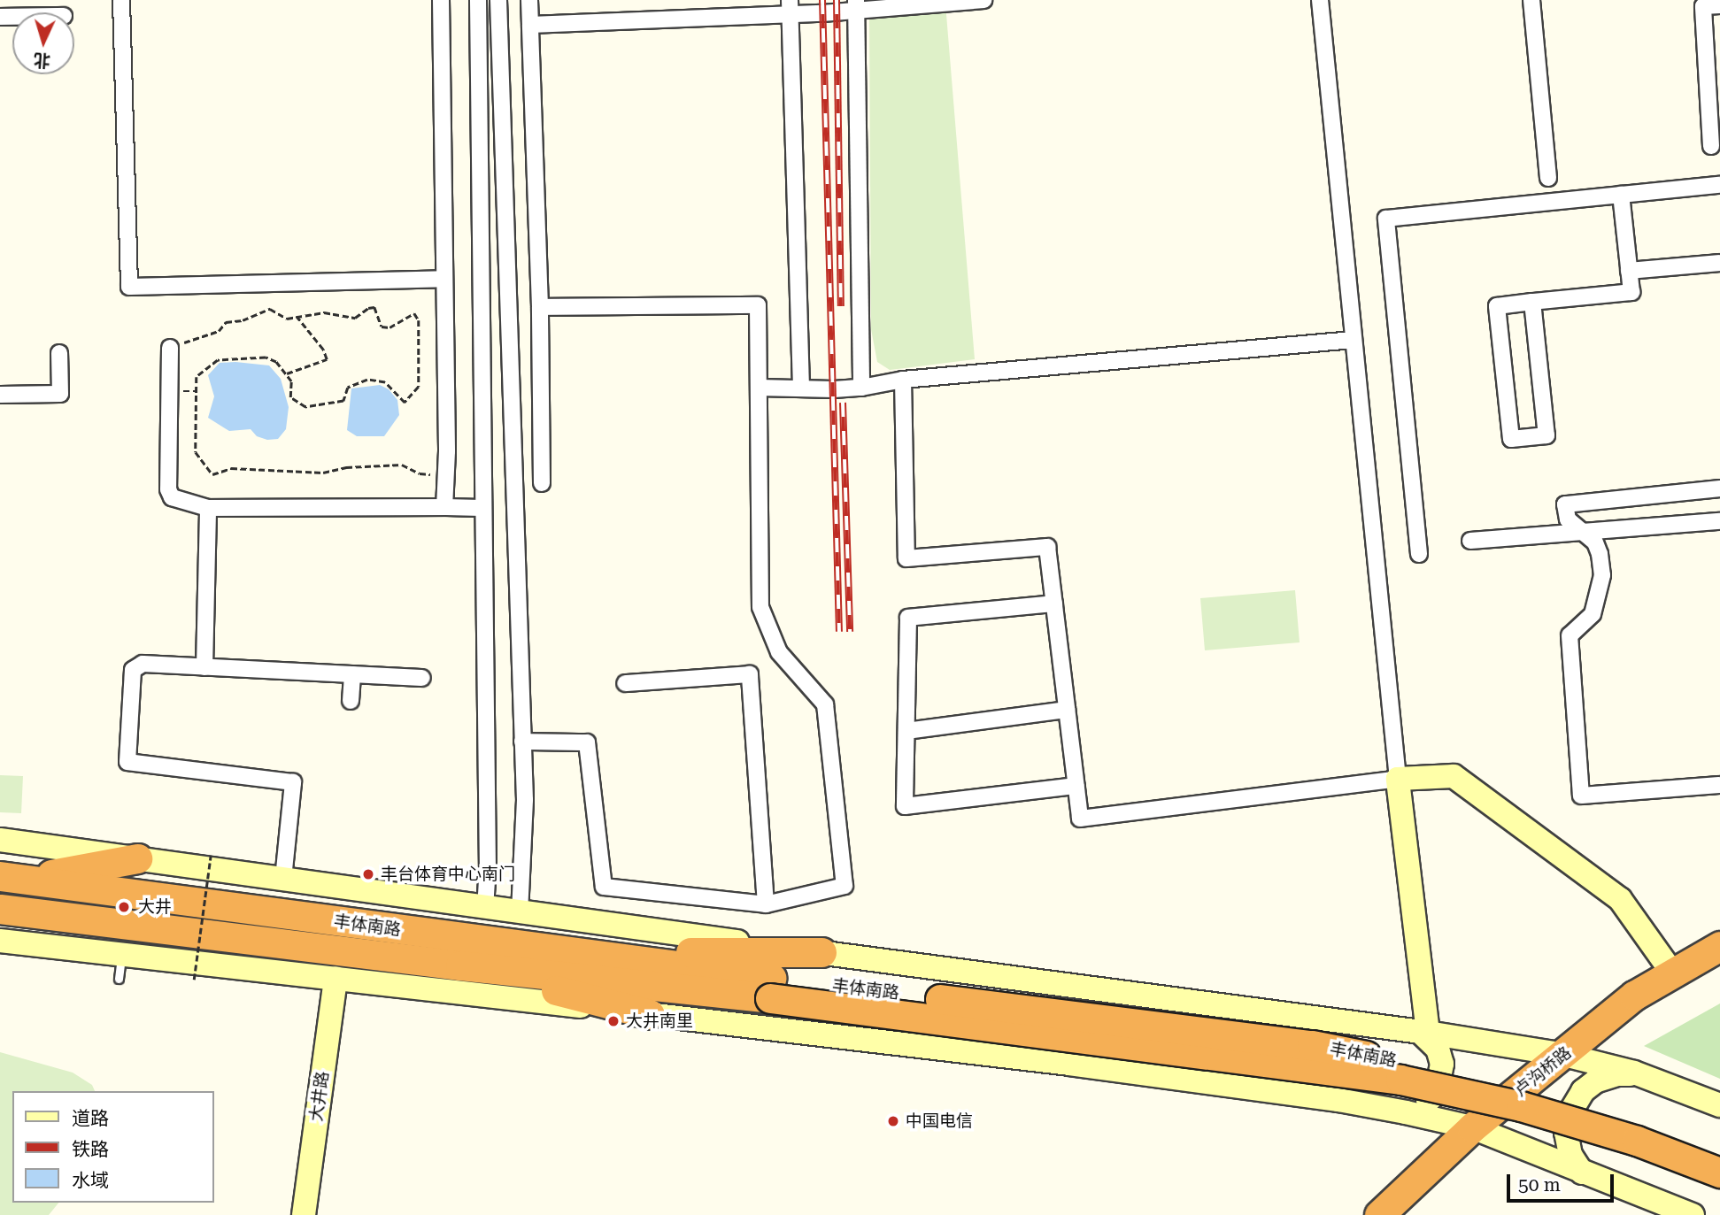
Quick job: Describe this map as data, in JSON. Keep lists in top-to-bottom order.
{
  "streets": {
    "highway": ["丰体南路", "卢沟桥路"],
    "street": ["大井路"]
  },
  "crossings": [
    ["丰体南路", "卢沟桥路"]
  ],
  "places": [
    "丰台体育中心南门",
    "大井",
    "大井南里",
    "中国电信"
  ],
  "legend": ["道路", "铁路", "水域"],
  "scale_bar": "50 m",
  "north": "bottom"
}
